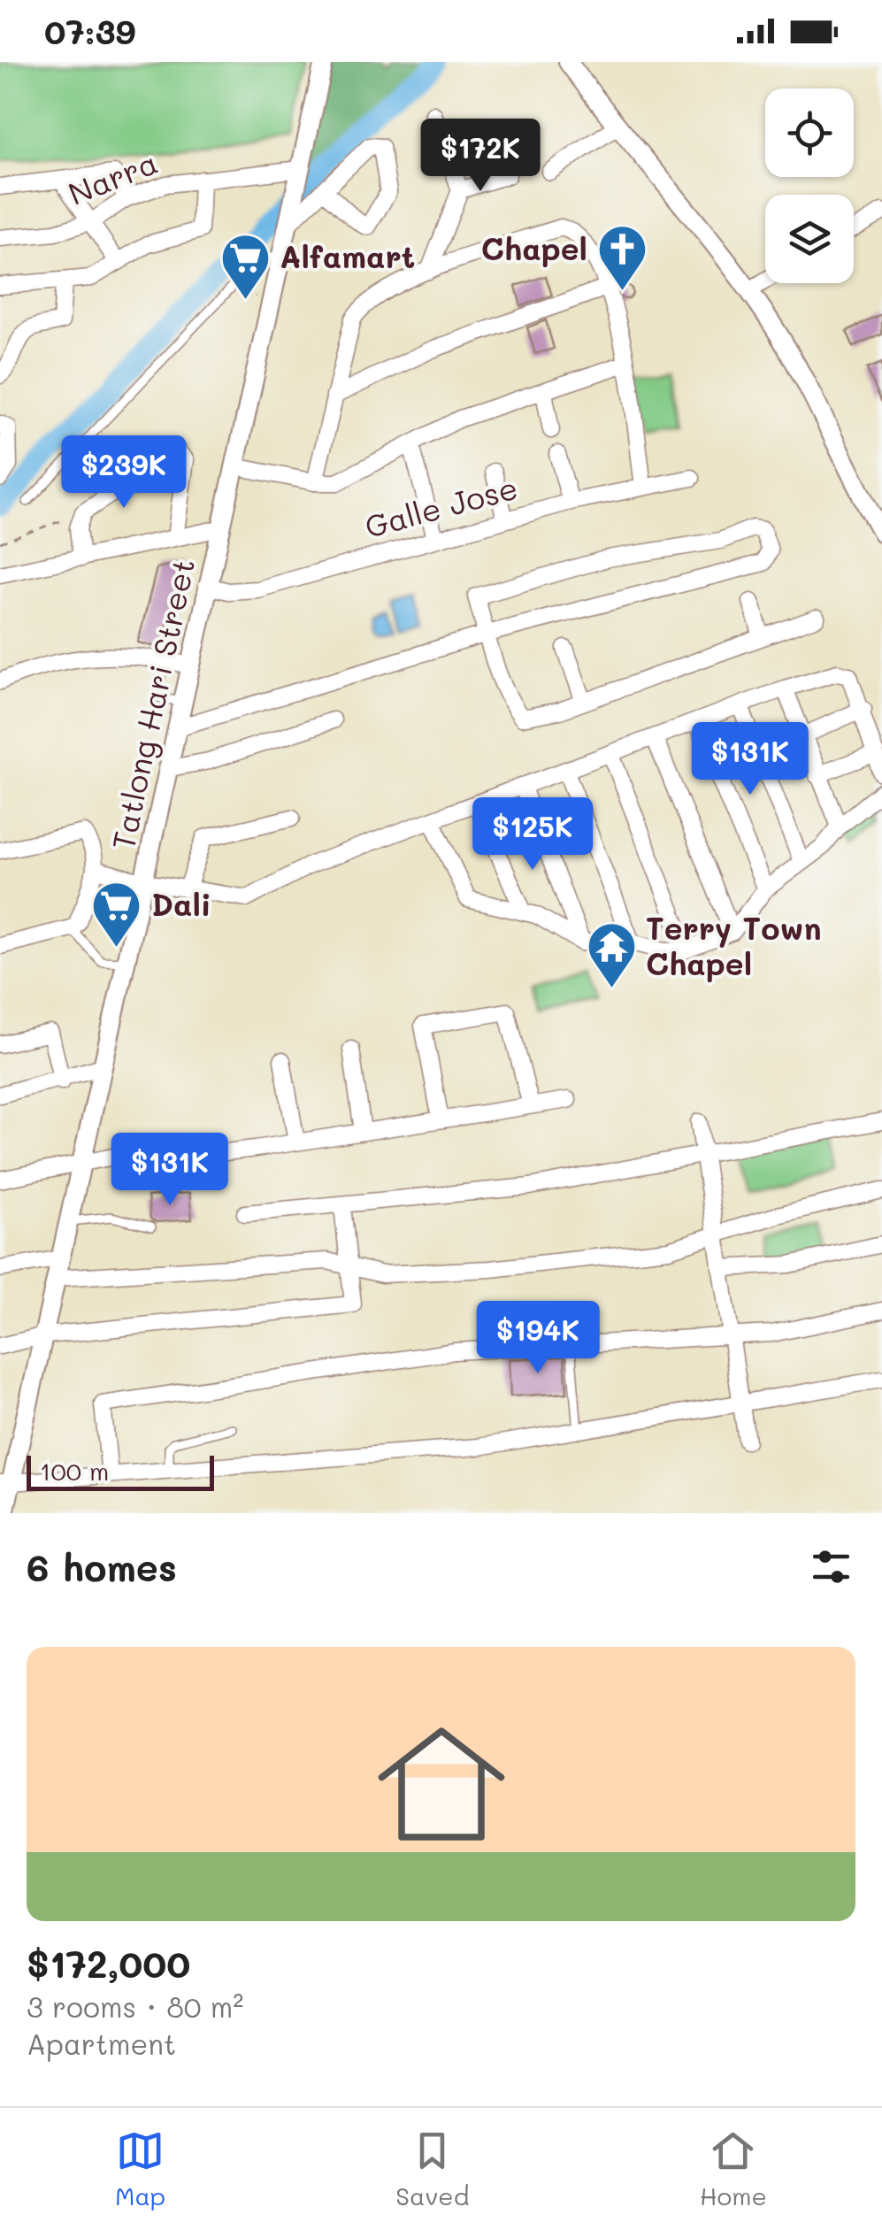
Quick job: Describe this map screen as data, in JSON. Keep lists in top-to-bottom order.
{
  "streets": {
    "street": ["Narra", "Galle Jose", "Tatlong Hari Street"]
  },
  "crossings": [
    ["Narra", "Tatlong Hari Street"],
    ["Galle Jose", "Tatlong Hari Street"]
  ],
  "places": {
    "church": ["Chapel"],
    "supermarket": ["Alfamart", "Dali"],
    "temple": ["Terry Town Chapel"]
  },
  "scale_bar": "100 m",
  "page": {
    "status": "07:39",
    "price": [
      "$172K",
      "$239K",
      "$131K",
      "$125K",
      "$131K",
      "$194K"
    ],
    "scale": "100 m",
    "heading": "6 homes",
    "list": [
      {
        "name": "$172,000",
        "note": "3 rooms · 80 m² · Apartment"
      }
    ],
    "tabs": ["Map", "Saved", "Home"]
  }
}
